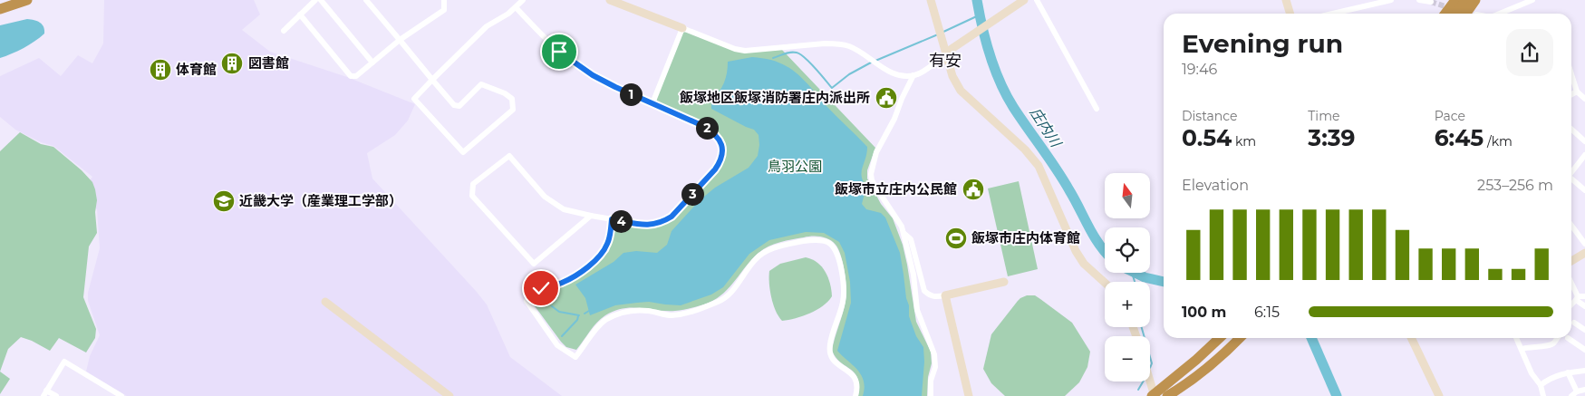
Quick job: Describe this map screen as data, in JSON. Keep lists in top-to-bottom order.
{
  "districts": ["有安"],
  "water": ["庄内川"],
  "parks": ["鳥羽公園"],
  "places": {
    "building": ["図書館", "体育館"],
    "public building": ["飯塚地区飯塚消防署庄内派出所", "飯塚市立庄内公民館"],
    "school or university": ["近畿大学（産業理工学部）"],
    "sports": ["飯塚市庄内体育館"]
  },
  "north": "top",
  "page": {
    "heading": ["Evening run", "19:46"],
    "pins": [
      "1",
      "2",
      "3",
      "4"
    ],
    "stats": [
      ["Distance", "0.54 km"],
      ["Time", "3:39"],
      ["Pace", "6:45 /km"]
    ],
    "chart": ["Elevation", "253–256 m"],
    "map_buttons": ["+", "−"],
    "list": [
      {
        "name": "100 m",
        "note": "6:15"
      }
    ]
  }
}
